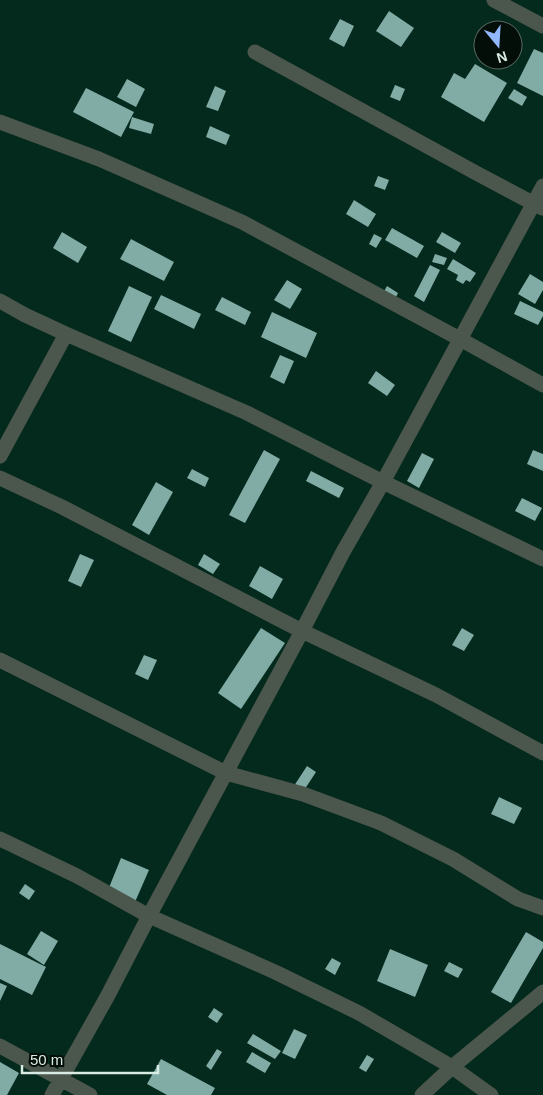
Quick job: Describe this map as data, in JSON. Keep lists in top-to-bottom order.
{
  "scale_bar": "50 m",
  "north": "bottom"
}
